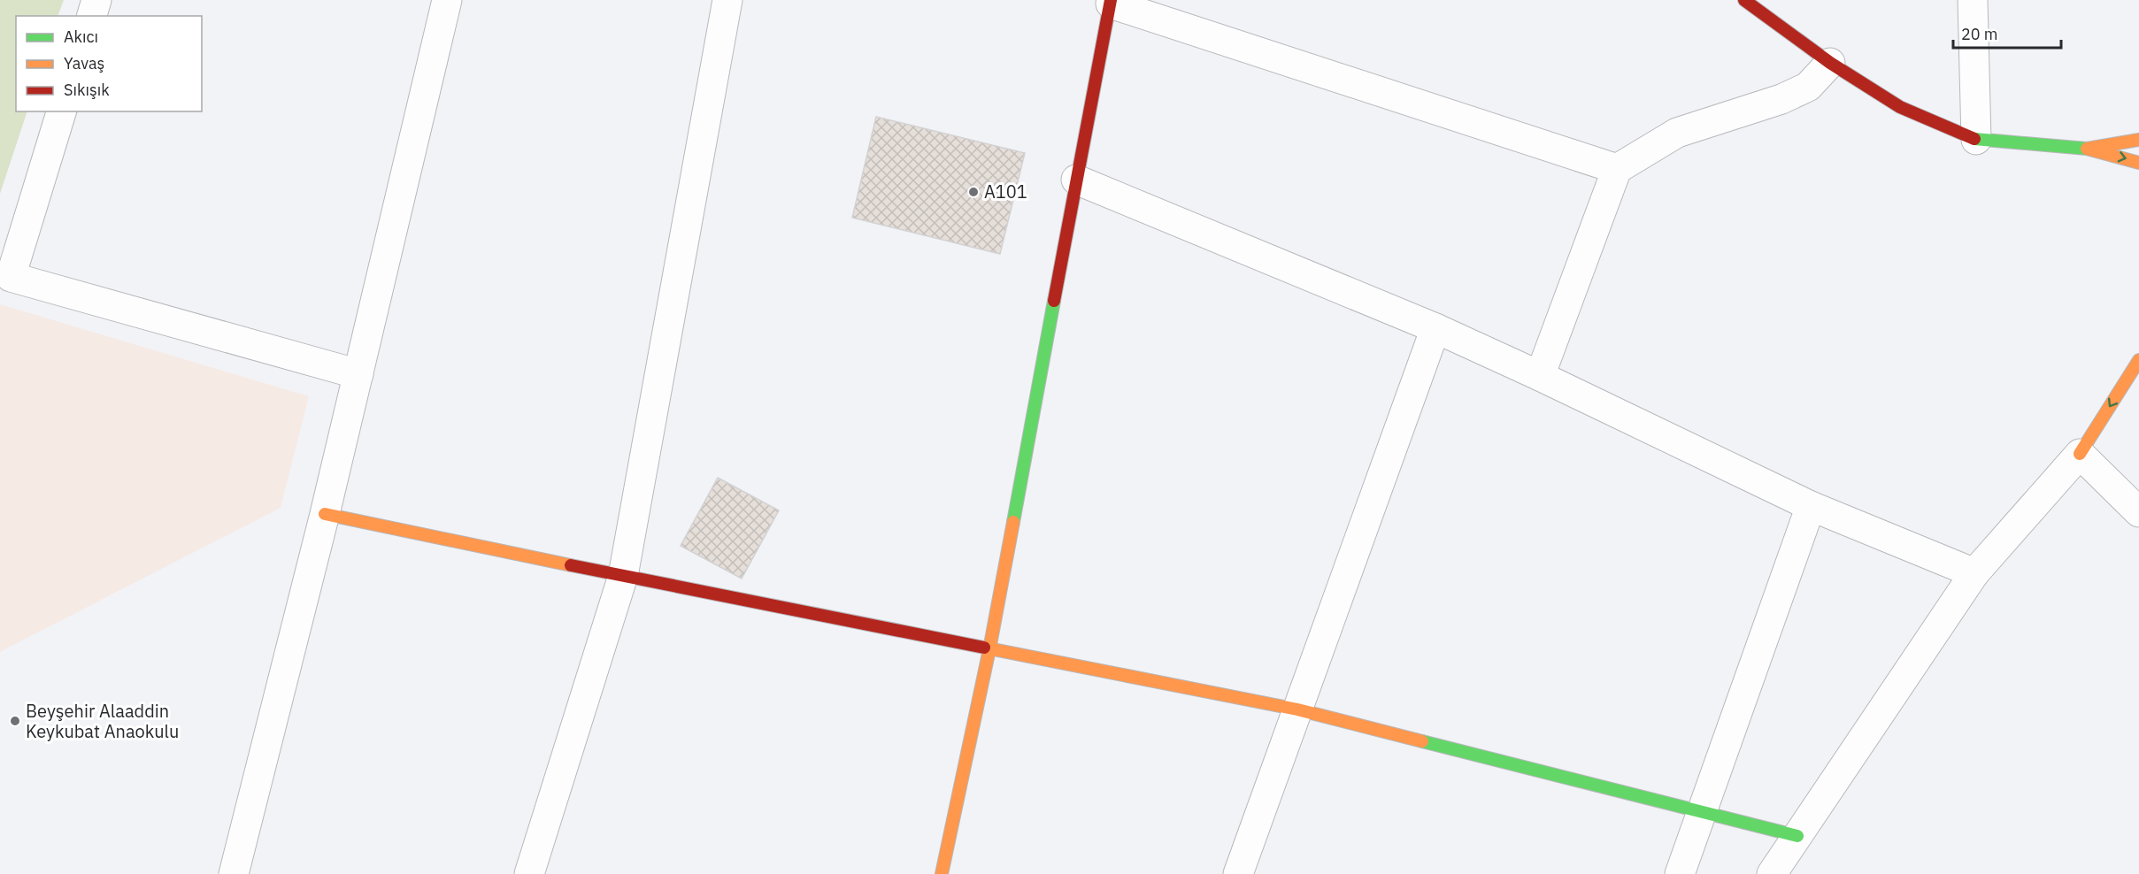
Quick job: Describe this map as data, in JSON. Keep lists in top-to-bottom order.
{
  "places": ["A101", "Beyşehir Alaaddin Keykubat Anaokulu"],
  "legend": ["Akıcı", "Yavaş", "Sıkışık"],
  "scale_bar": "20 m"
}
